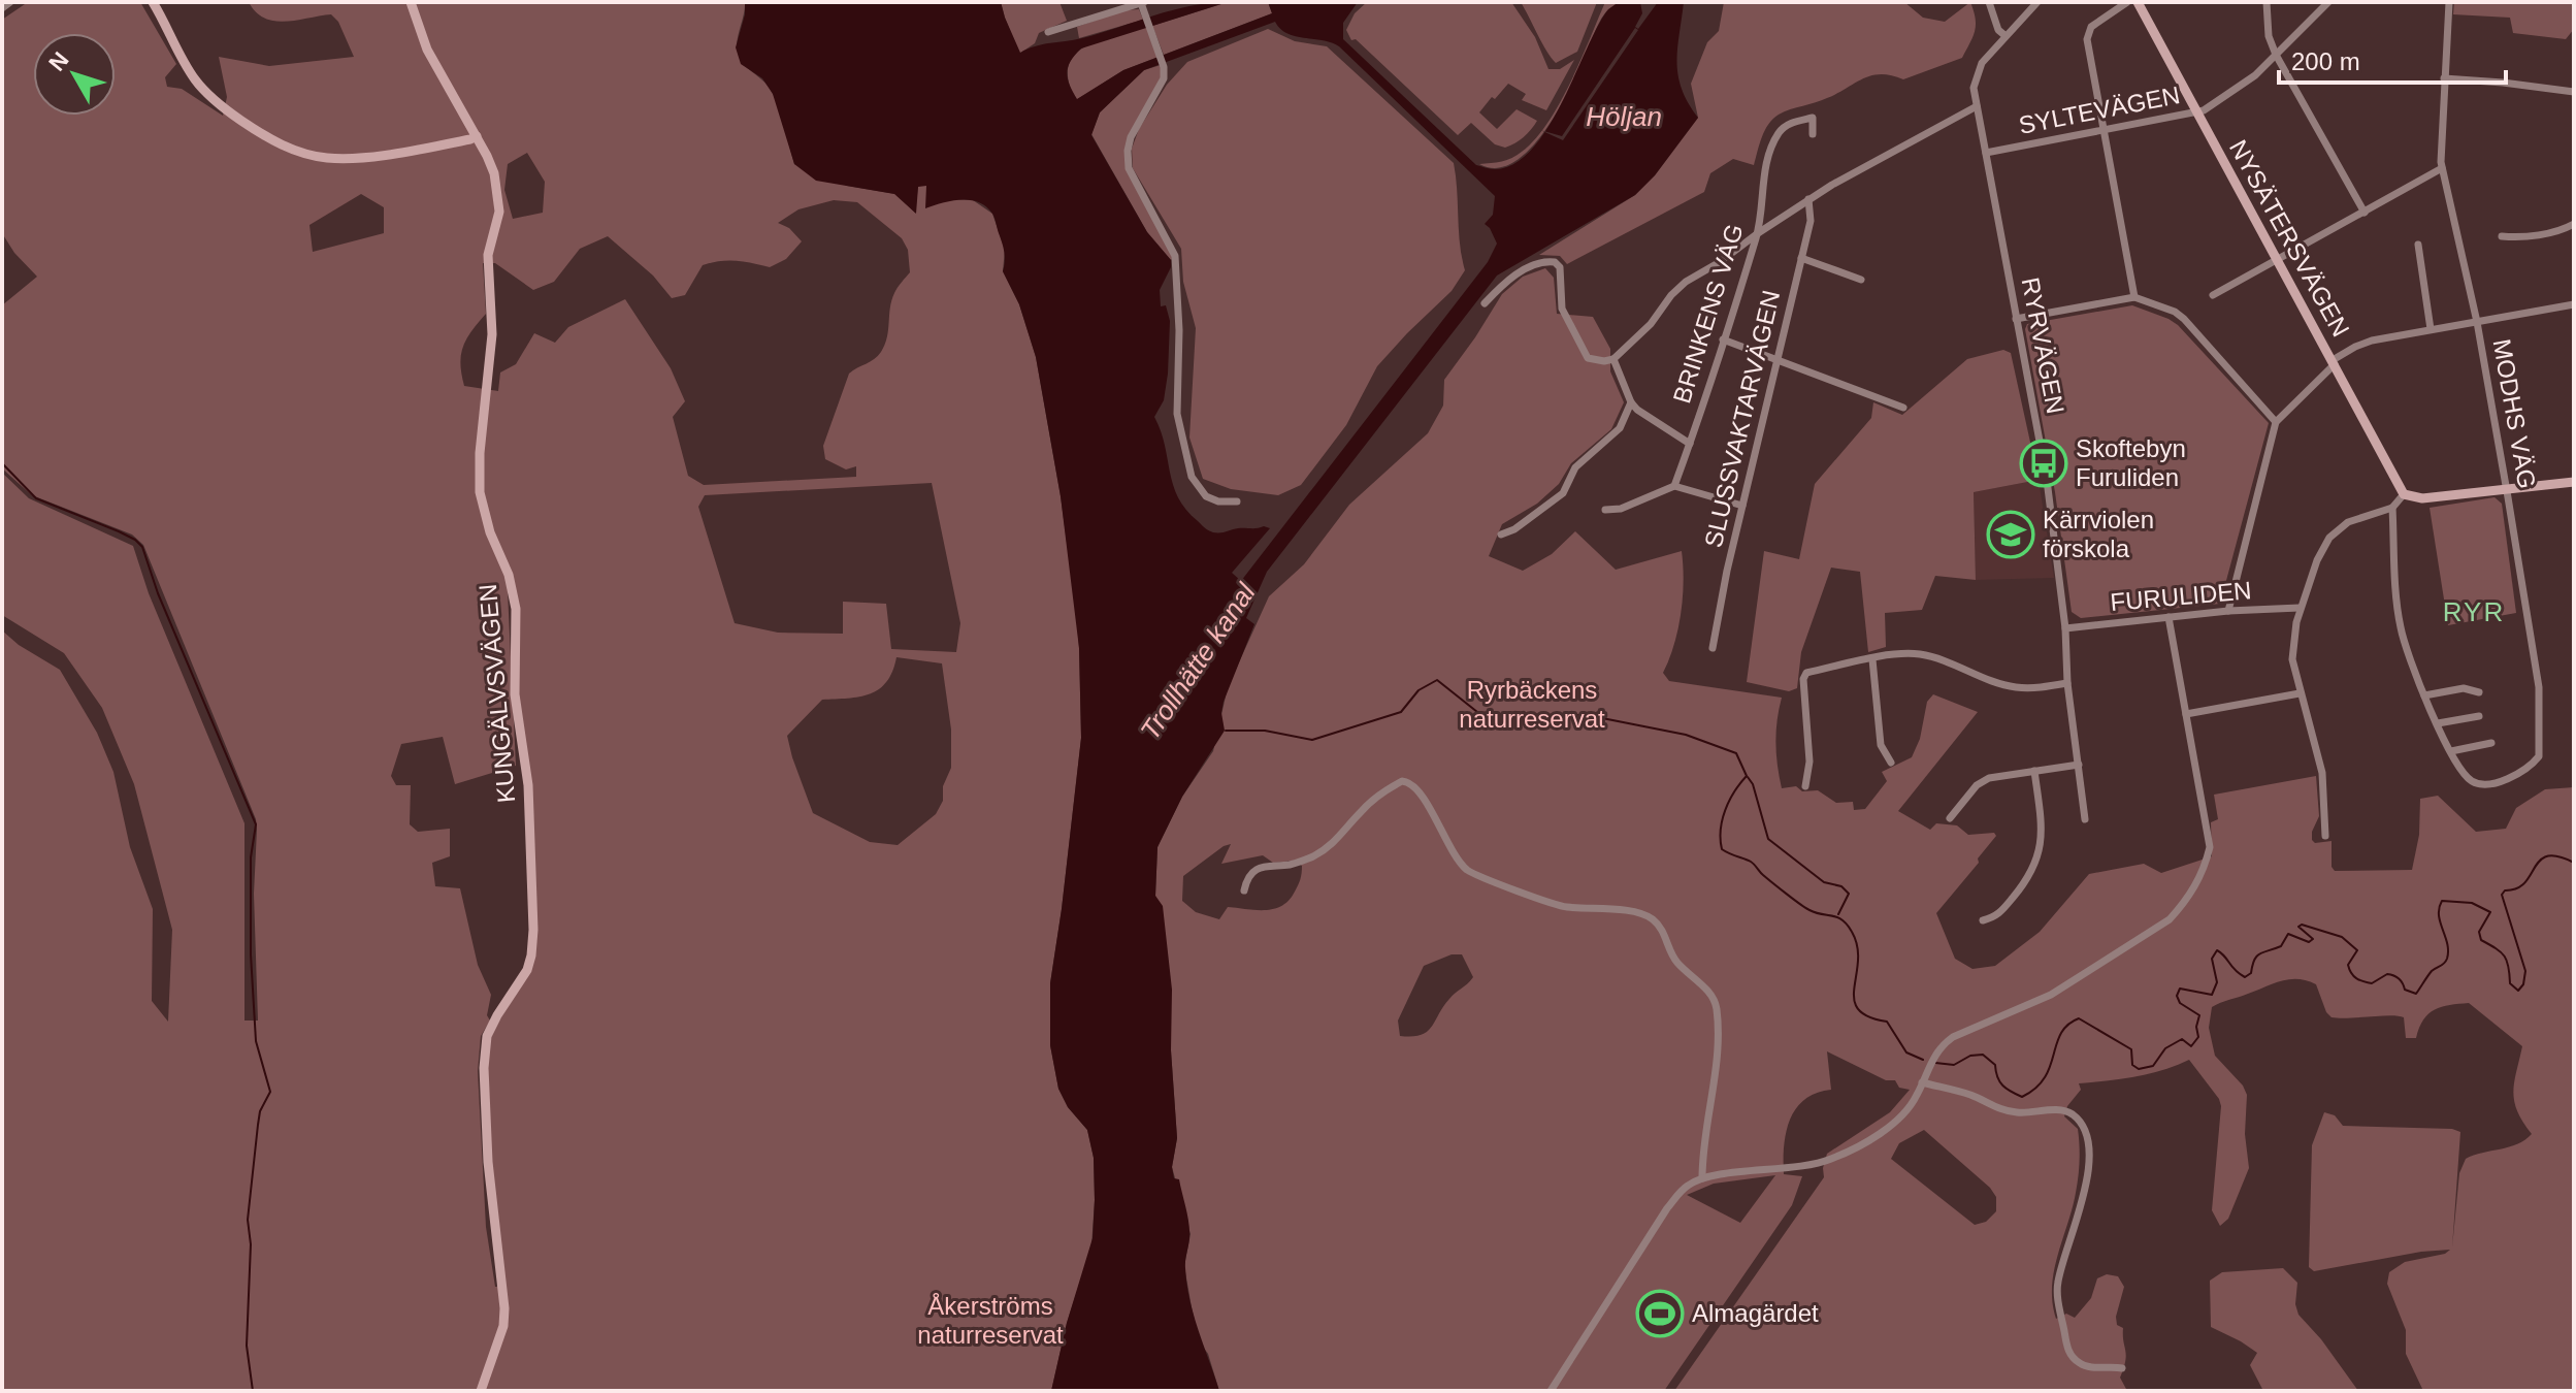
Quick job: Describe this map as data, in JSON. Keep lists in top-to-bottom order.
{
  "streets": {
    "street": [
      "SYLTEVÄGEN",
      "NYSÄTERSVÄGEN",
      "BRINKENS VÄG",
      "RYRVÄGEN",
      "MODHS VÄG",
      "SLUSSVAKTARVÄGEN",
      "FURULIDEN",
      "KUNGÄLVSVÄGEN"
    ]
  },
  "crossings": [
    ["SYLTEVÄGEN", "NYSÄTERSVÄGEN"],
    ["SYLTEVÄGEN", "RYRVÄGEN"],
    ["RYRVÄGEN", "FURULIDEN"]
  ],
  "districts": ["RYR"],
  "water": ["Höljan", "Trollhätte kanal"],
  "parks": ["Ryrbäckens naturreservat", "Åkerströms naturreservat"],
  "places": {
    "bus stop": ["Skoftebyn Furuliden"],
    "school or university": ["Kärrviolen förskola"],
    "sports": ["Almagärdet"]
  },
  "scale_bar": "200 m",
  "north": "top left"
}
